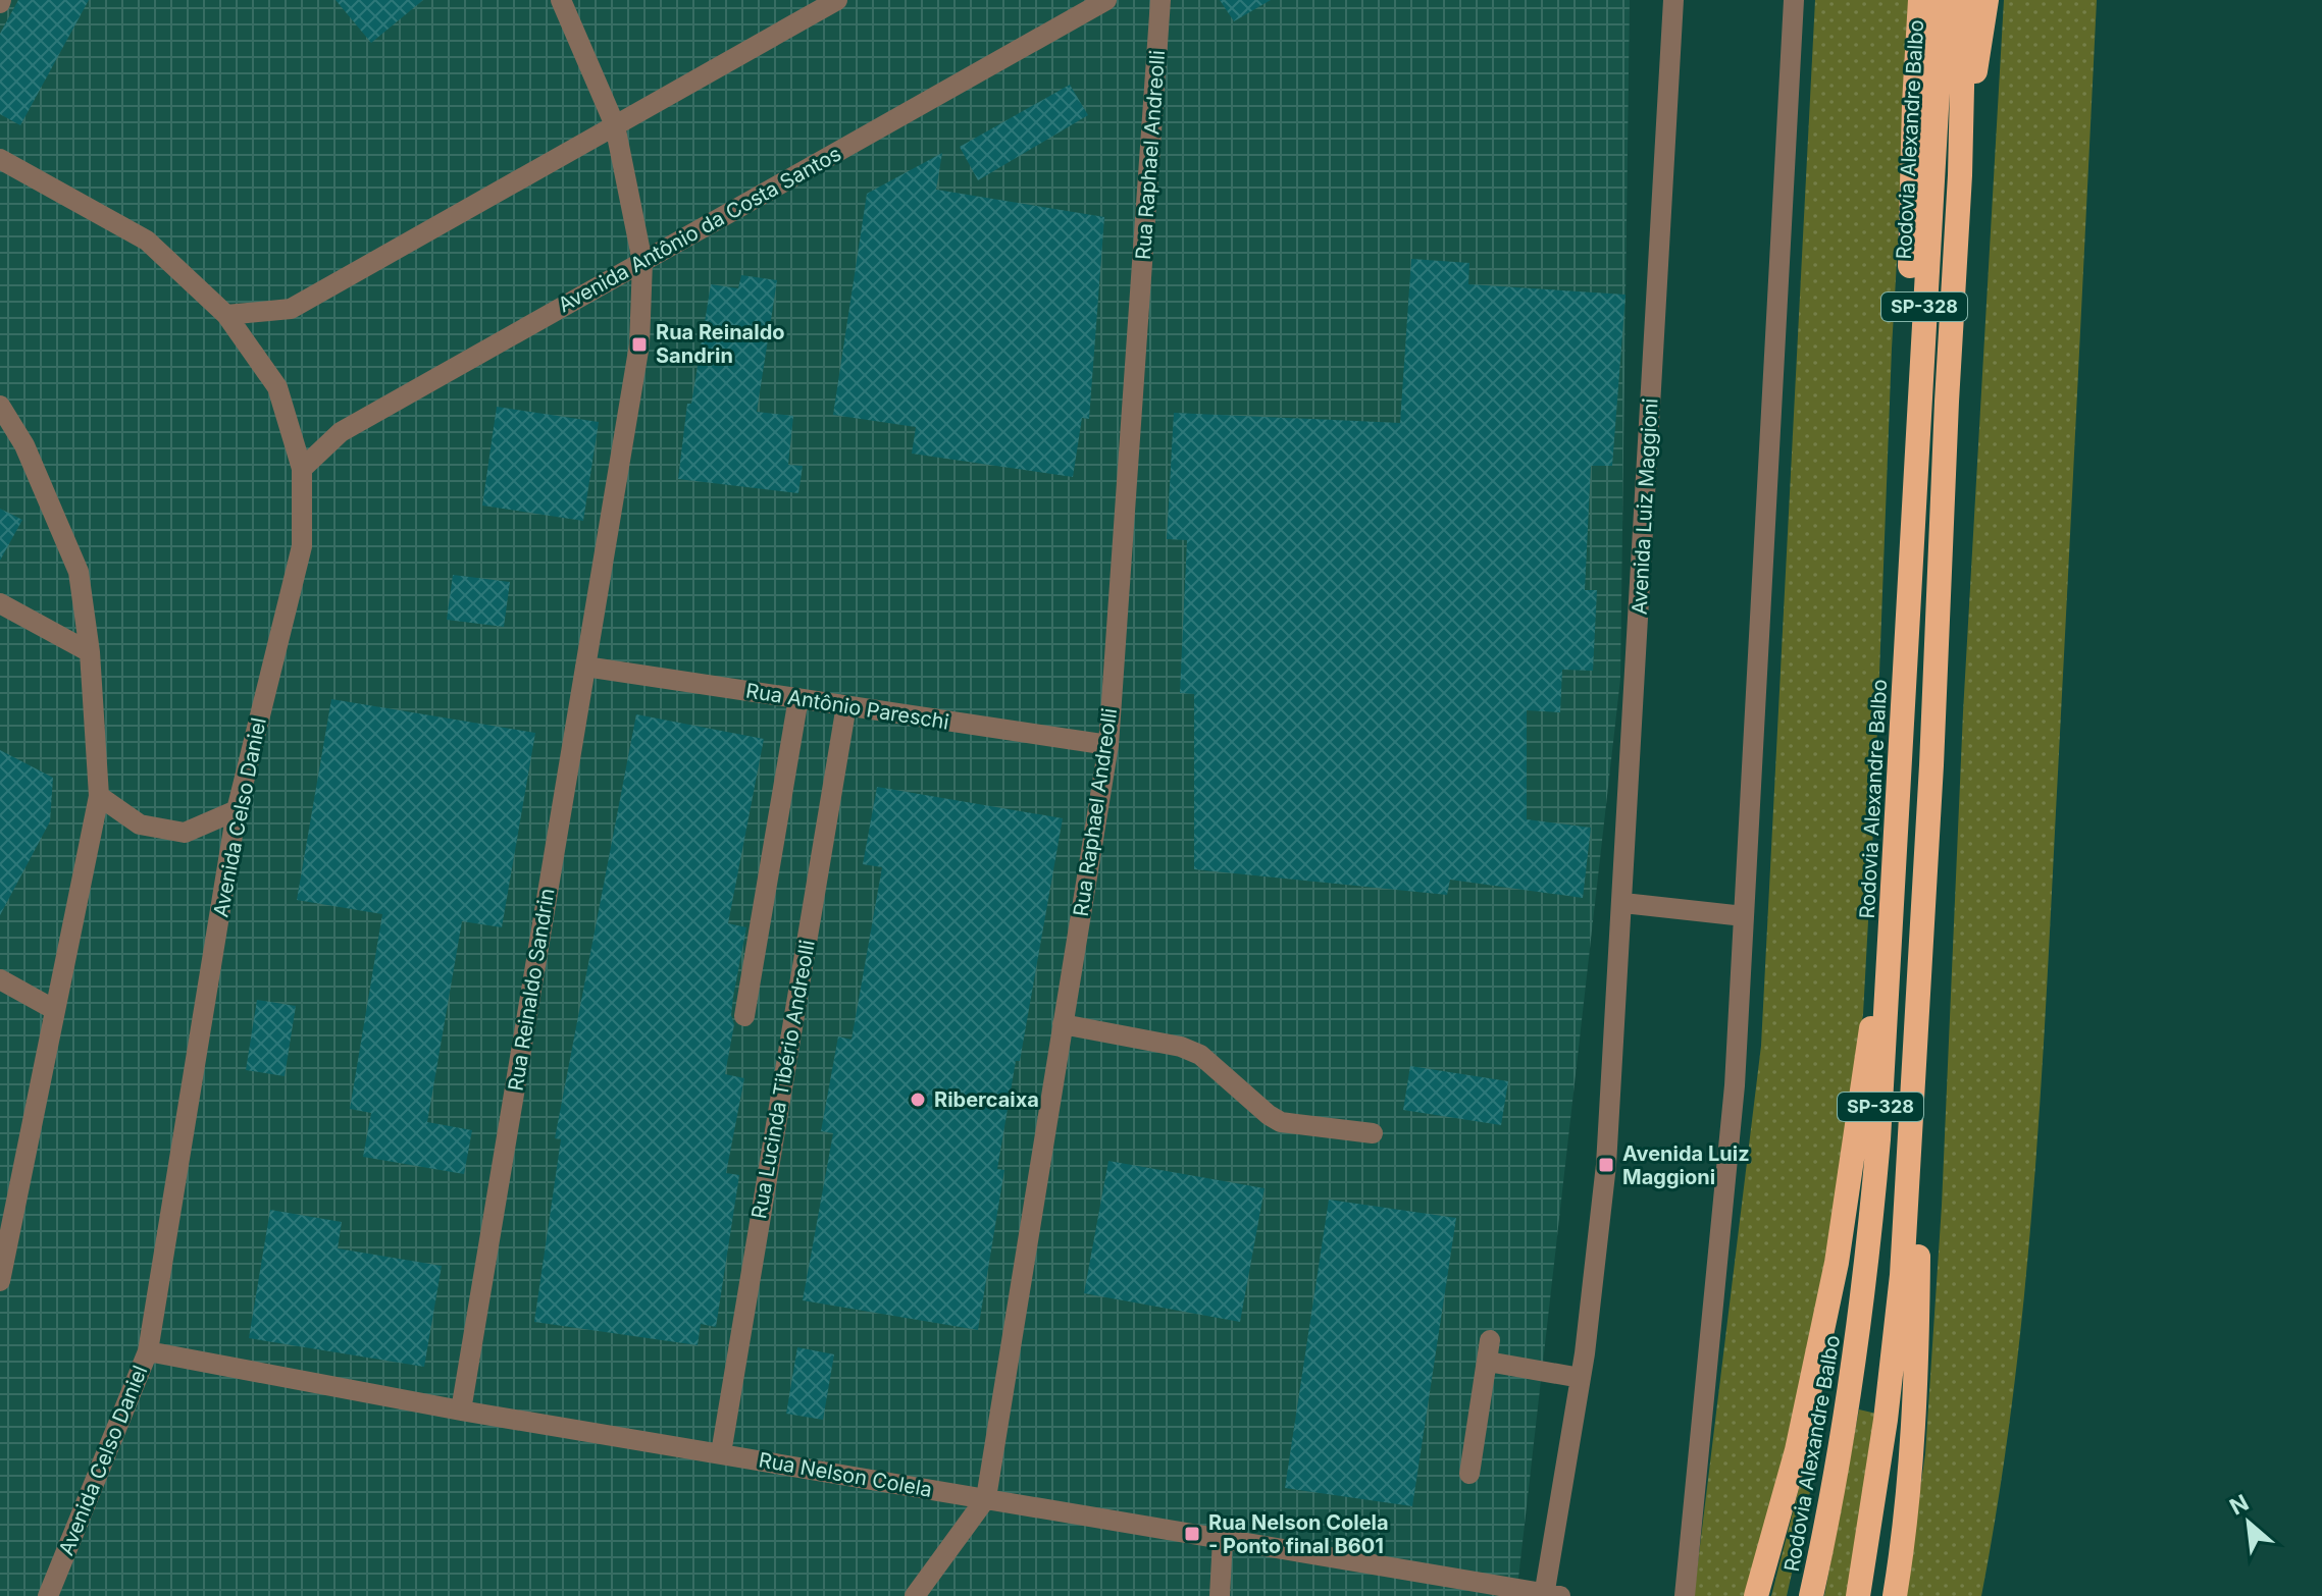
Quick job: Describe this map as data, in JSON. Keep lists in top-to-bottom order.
{
  "streets": {
    "highway": ["Rodovia Alexandre Balbo", "SP-328"],
    "street": [
      "Rua Raphael Andreolli",
      "Avenida Antônio da Costa Santos",
      "Avenida Luiz Maggioni",
      "Rua Antônio Pareschi",
      "Avenida Celso Daniel",
      "Rua Reinaldo Sandrin",
      "Rua Lucinda Tibério Andreolli",
      "Rua Nelson Colela"
    ]
  },
  "crossings": [
    ["Rua Raphael Andreolli", "Rua Antônio Pareschi"],
    ["Rua Raphael Andreolli", "Rua Nelson Colela"],
    ["Avenida Antônio da Costa Santos", "Avenida Celso Daniel"],
    ["Avenida Antônio da Costa Santos", "Rua Reinaldo Sandrin"],
    ["Avenida Luiz Maggioni", "Rua Nelson Colela"],
    ["Rua Antônio Pareschi", "Rua Reinaldo Sandrin"],
    ["Rua Antônio Pareschi", "Rua Lucinda Tibério Andreolli"],
    ["Avenida Celso Daniel", "Rua Nelson Colela"],
    ["Rua Reinaldo Sandrin", "Rua Nelson Colela"],
    ["Rua Lucinda Tibério Andreolli", "Rua Nelson Colela"]
  ],
  "places": {
    "transit": ["Rua Reinaldo Sandrin", "Avenida Luiz Maggioni", "Rua Nelson Colela - Ponto final B601"],
    "other": ["Ribercaixa"]
  },
  "north": "top left"
}
